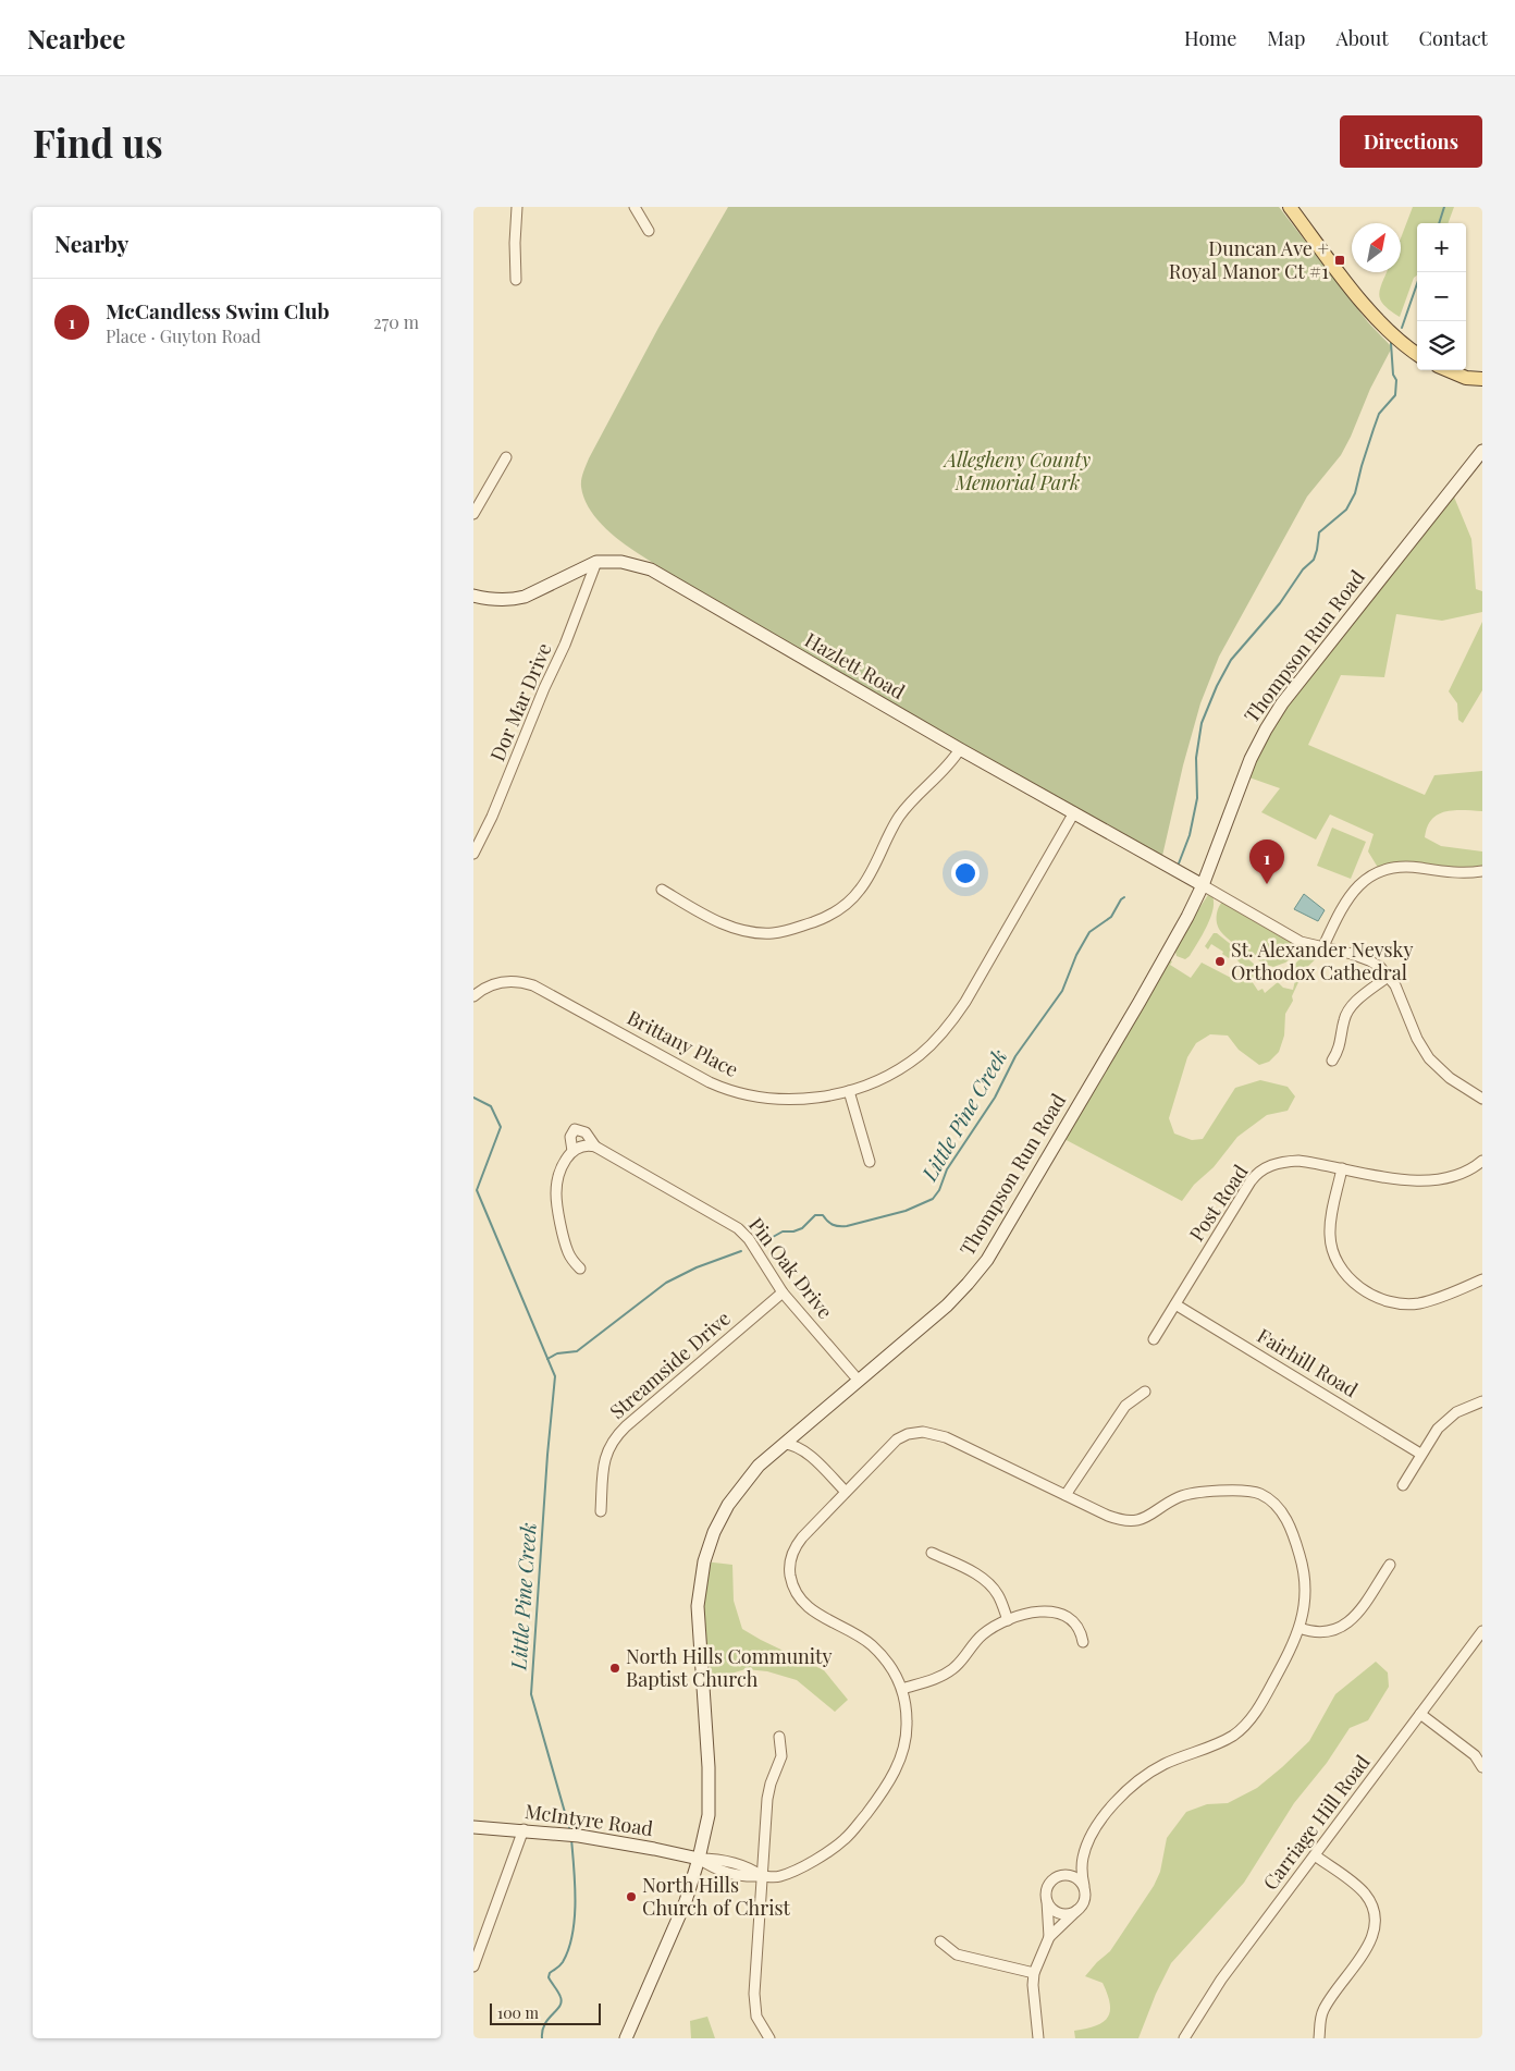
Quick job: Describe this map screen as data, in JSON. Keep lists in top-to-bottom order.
{
  "streets": {
    "street": [
      "Thompson Run Road",
      "Hazlett Road",
      "Dor Mar Drive",
      "Brittany Place",
      "Post Road",
      "Pin Oak Drive",
      "Fairhill Road",
      "Streamside Drive",
      "McIntyre Road",
      "Carriage Hill Road"
    ]
  },
  "crossings": [
    ["Thompson Run Road", "Hazlett Road"],
    ["Thompson Run Road", "Pin Oak Drive"],
    ["Thompson Run Road", "McIntyre Road"],
    ["Hazlett Road", "Dor Mar Drive"],
    ["Hazlett Road", "Brittany Place"],
    ["Post Road", "Fairhill Road"],
    ["Pin Oak Drive", "Streamside Drive"]
  ],
  "water": ["Little Pine Creek"],
  "parks": ["Allegheny County Memorial Park"],
  "places": {
    "transit": ["Duncan Ave + Royal Manor Ct #1"],
    "other": ["St. Alexander Nevsky Orthodox Cathedral", "North Hills Community Baptist Church", "North Hills Church of Christ"]
  },
  "scale_bar": "100 m",
  "north": "top right",
  "page": {
    "header": "Nearbee",
    "nav": [
      "Home",
      "Map",
      "About",
      "Contact"
    ],
    "buttons": "Directions",
    "title": "Find us",
    "heading": "Nearby",
    "map_buttons": ["+", "−"],
    "list": [
      {
        "mark": "1",
        "name": "McCandless Swim Club",
        "note": "Place · Guyton Road",
        "value": "270 m"
      }
    ],
    "pins": "1",
    "scale": "100 m"
  }
}
